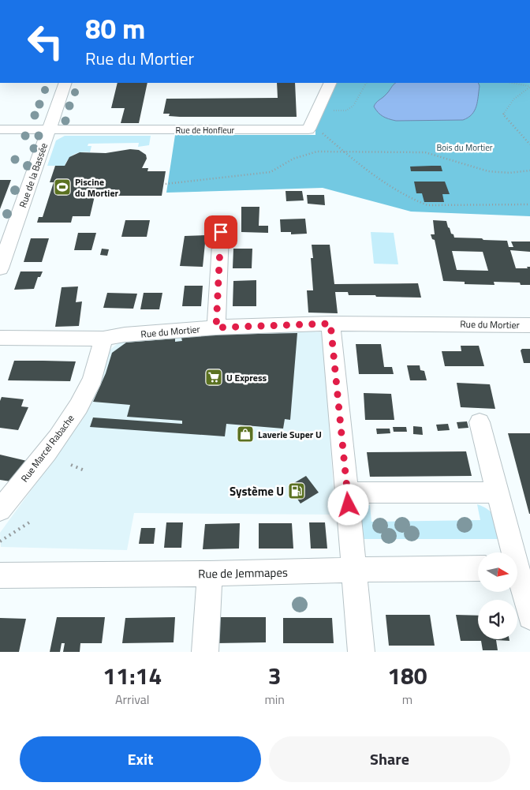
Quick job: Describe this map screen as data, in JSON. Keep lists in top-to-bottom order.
{
  "streets": {
    "street": [
      "Rue de Honfleur",
      "Rue de la Bassée",
      "Rue du Mortier",
      "Rue Marcel Rabache",
      "Rue de Jemmapes"
    ]
  },
  "crossings": [
    ["Rue de Honfleur", "Rue de la Bassée"],
    ["Rue du Mortier", "Rue Marcel Rabache"]
  ],
  "parks": ["Bois du Mortier"],
  "places": {
    "sports": ["Piscine du Mortier"],
    "supermarket": ["U Express"],
    "shop": ["Laverie Super U"],
    "fuel station": ["Système U"]
  },
  "north": "right",
  "page": {
    "turn": ["80 m", "Rue du Mortier"],
    "eta": [
      "11:14",
      "Arrival",
      "3",
      "min",
      "180",
      "m"
    ],
    "buttons": ["Exit", "Share"]
  }
}
